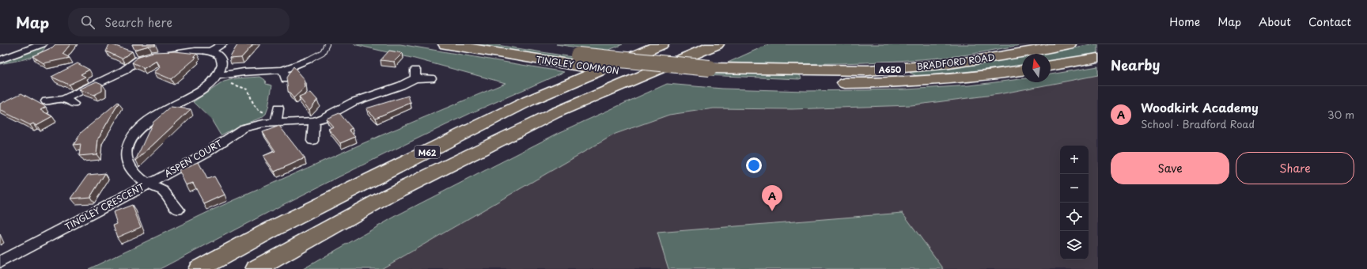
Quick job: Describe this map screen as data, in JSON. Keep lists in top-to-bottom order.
{
  "streets": {
    "main road": [
      "BRADFORD ROAD",
      "TINGLEY COMMON",
      "A650",
      "M62"
    ],
    "street": ["ASPEN COURT", "TINGLEY CRESCENT"]
  },
  "crossings": [
    ["BRADFORD ROAD", "TINGLEY COMMON"],
    ["ASPEN COURT", "TINGLEY CRESCENT"]
  ],
  "north": "top",
  "page": {
    "header": "Map",
    "search": "Search here",
    "nav": [
      "Home",
      "Map",
      "About",
      "Contact"
    ],
    "heading": "Nearby",
    "list": [
      {
        "mark": "A",
        "name": "Woodkirk Academy",
        "note": "School · Bradford Road",
        "value": "30 m"
      }
    ],
    "buttons": ["Save", "Share"],
    "map_buttons": ["+", "−"],
    "pins": "A"
  }
}
